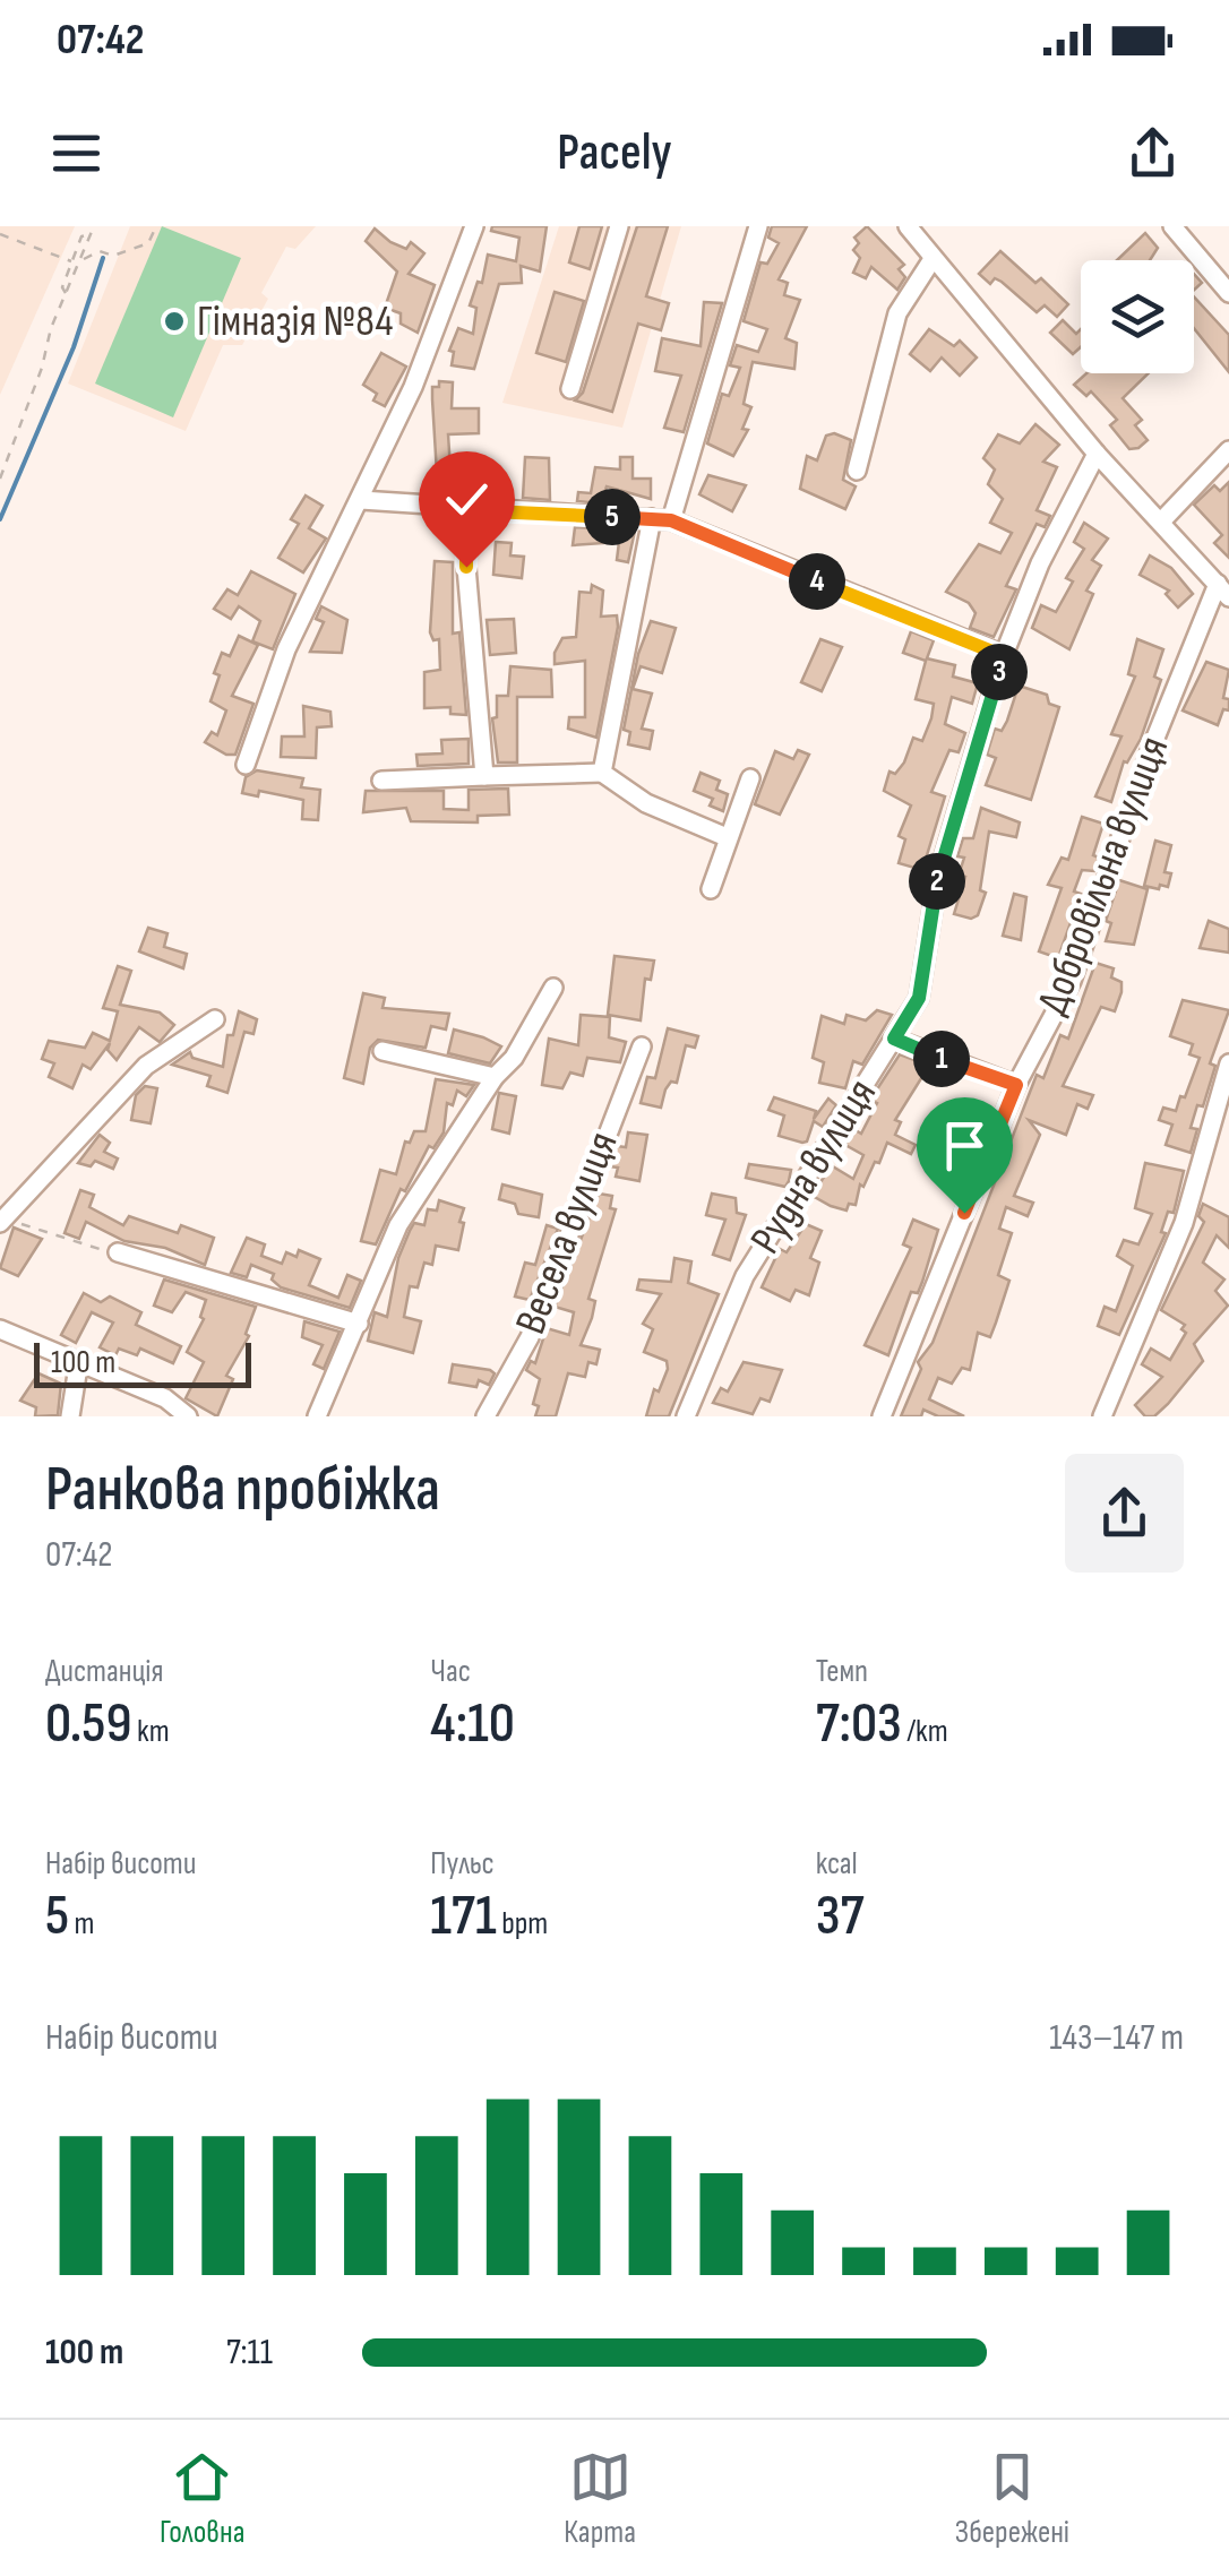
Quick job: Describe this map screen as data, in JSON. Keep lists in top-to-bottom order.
{
  "streets": {
    "street": ["Добровільна вулиця", "Рудна вулиця", "Весела вулиця"]
  },
  "places": ["Гімназія №84"],
  "scale_bar": "100 m",
  "page": {
    "status": "07:42",
    "header": "Pacely",
    "pins": [
      "5",
      "4",
      "3",
      "2",
      "1"
    ],
    "scale": "100 m",
    "heading": ["Ранкова пробіжка", "07:42"],
    "stats": [
      ["Дистанція", "0.59 km"],
      ["Час", "4:10"],
      ["Темп", "7:03 /km"],
      ["Набір висоти", "5 m"],
      ["Пульс", "171 bpm"],
      ["kcal", "37"]
    ],
    "chart": ["Набір висоти", "143–147 m"],
    "list": [
      {
        "name": "100 m",
        "note": "7:11"
      }
    ],
    "tabs": ["Головна", "Карта", "Збережені"]
  }
}
